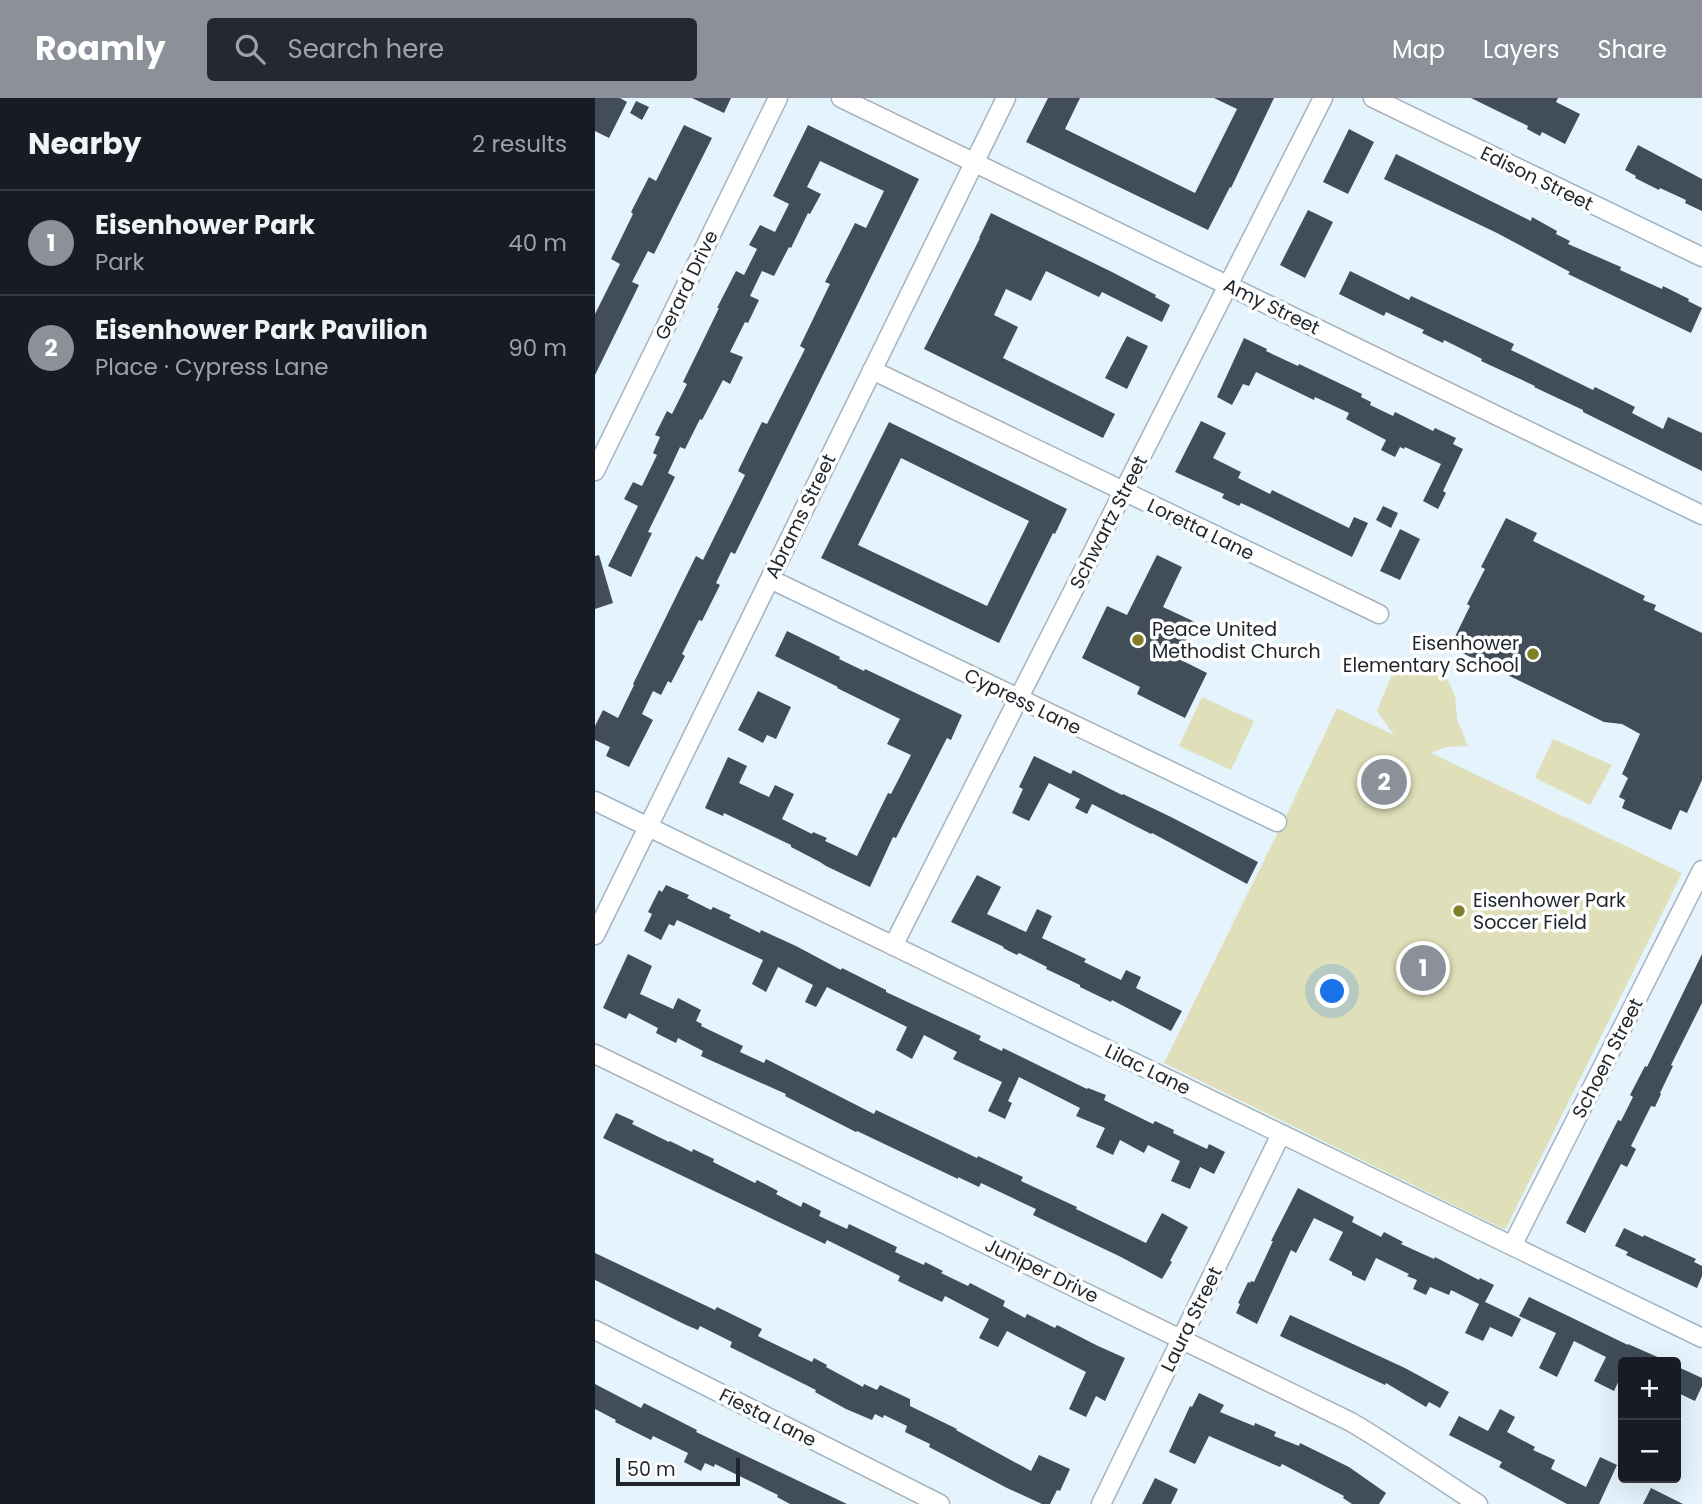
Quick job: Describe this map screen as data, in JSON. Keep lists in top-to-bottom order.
{
  "streets": {
    "street": [
      "Edison Street",
      "Gerard Drive",
      "Amy Street",
      "Abrams Street",
      "Schwartz Street",
      "Loretta Lane",
      "Cypress Lane",
      "Schoen Street",
      "Lilac Lane",
      "Juniper Drive",
      "Laura Street",
      "Fiesta Lane"
    ]
  },
  "crossings": [
    ["Amy Street", "Abrams Street"],
    ["Amy Street", "Schwartz Street"],
    ["Abrams Street", "Loretta Lane"],
    ["Abrams Street", "Cypress Lane"],
    ["Abrams Street", "Lilac Lane"],
    ["Schwartz Street", "Loretta Lane"],
    ["Schwartz Street", "Cypress Lane"],
    ["Schwartz Street", "Lilac Lane"],
    ["Schoen Street", "Lilac Lane"],
    ["Lilac Lane", "Laura Street"],
    ["Juniper Drive", "Laura Street"]
  ],
  "places": ["Peace United Methodist Church", "Eisenhower Elementary School", "Eisenhower Park Soccer Field"],
  "scale_bar": "50 m",
  "page": {
    "header": "Roamly",
    "search": "Search here",
    "nav": ["Map", "Layers", "Share"],
    "heading": ["Nearby", "2 results"],
    "list": [
      {
        "mark": "1",
        "name": "Eisenhower Park",
        "note": "Park",
        "value": "40 m"
      },
      {
        "mark": "2",
        "name": "Eisenhower Park Pavilion",
        "note": "Place · Cypress Lane",
        "value": "90 m"
      }
    ],
    "pins": ["2", "1"],
    "map_buttons": ["+", "−"],
    "scale": "50 m"
  }
}
